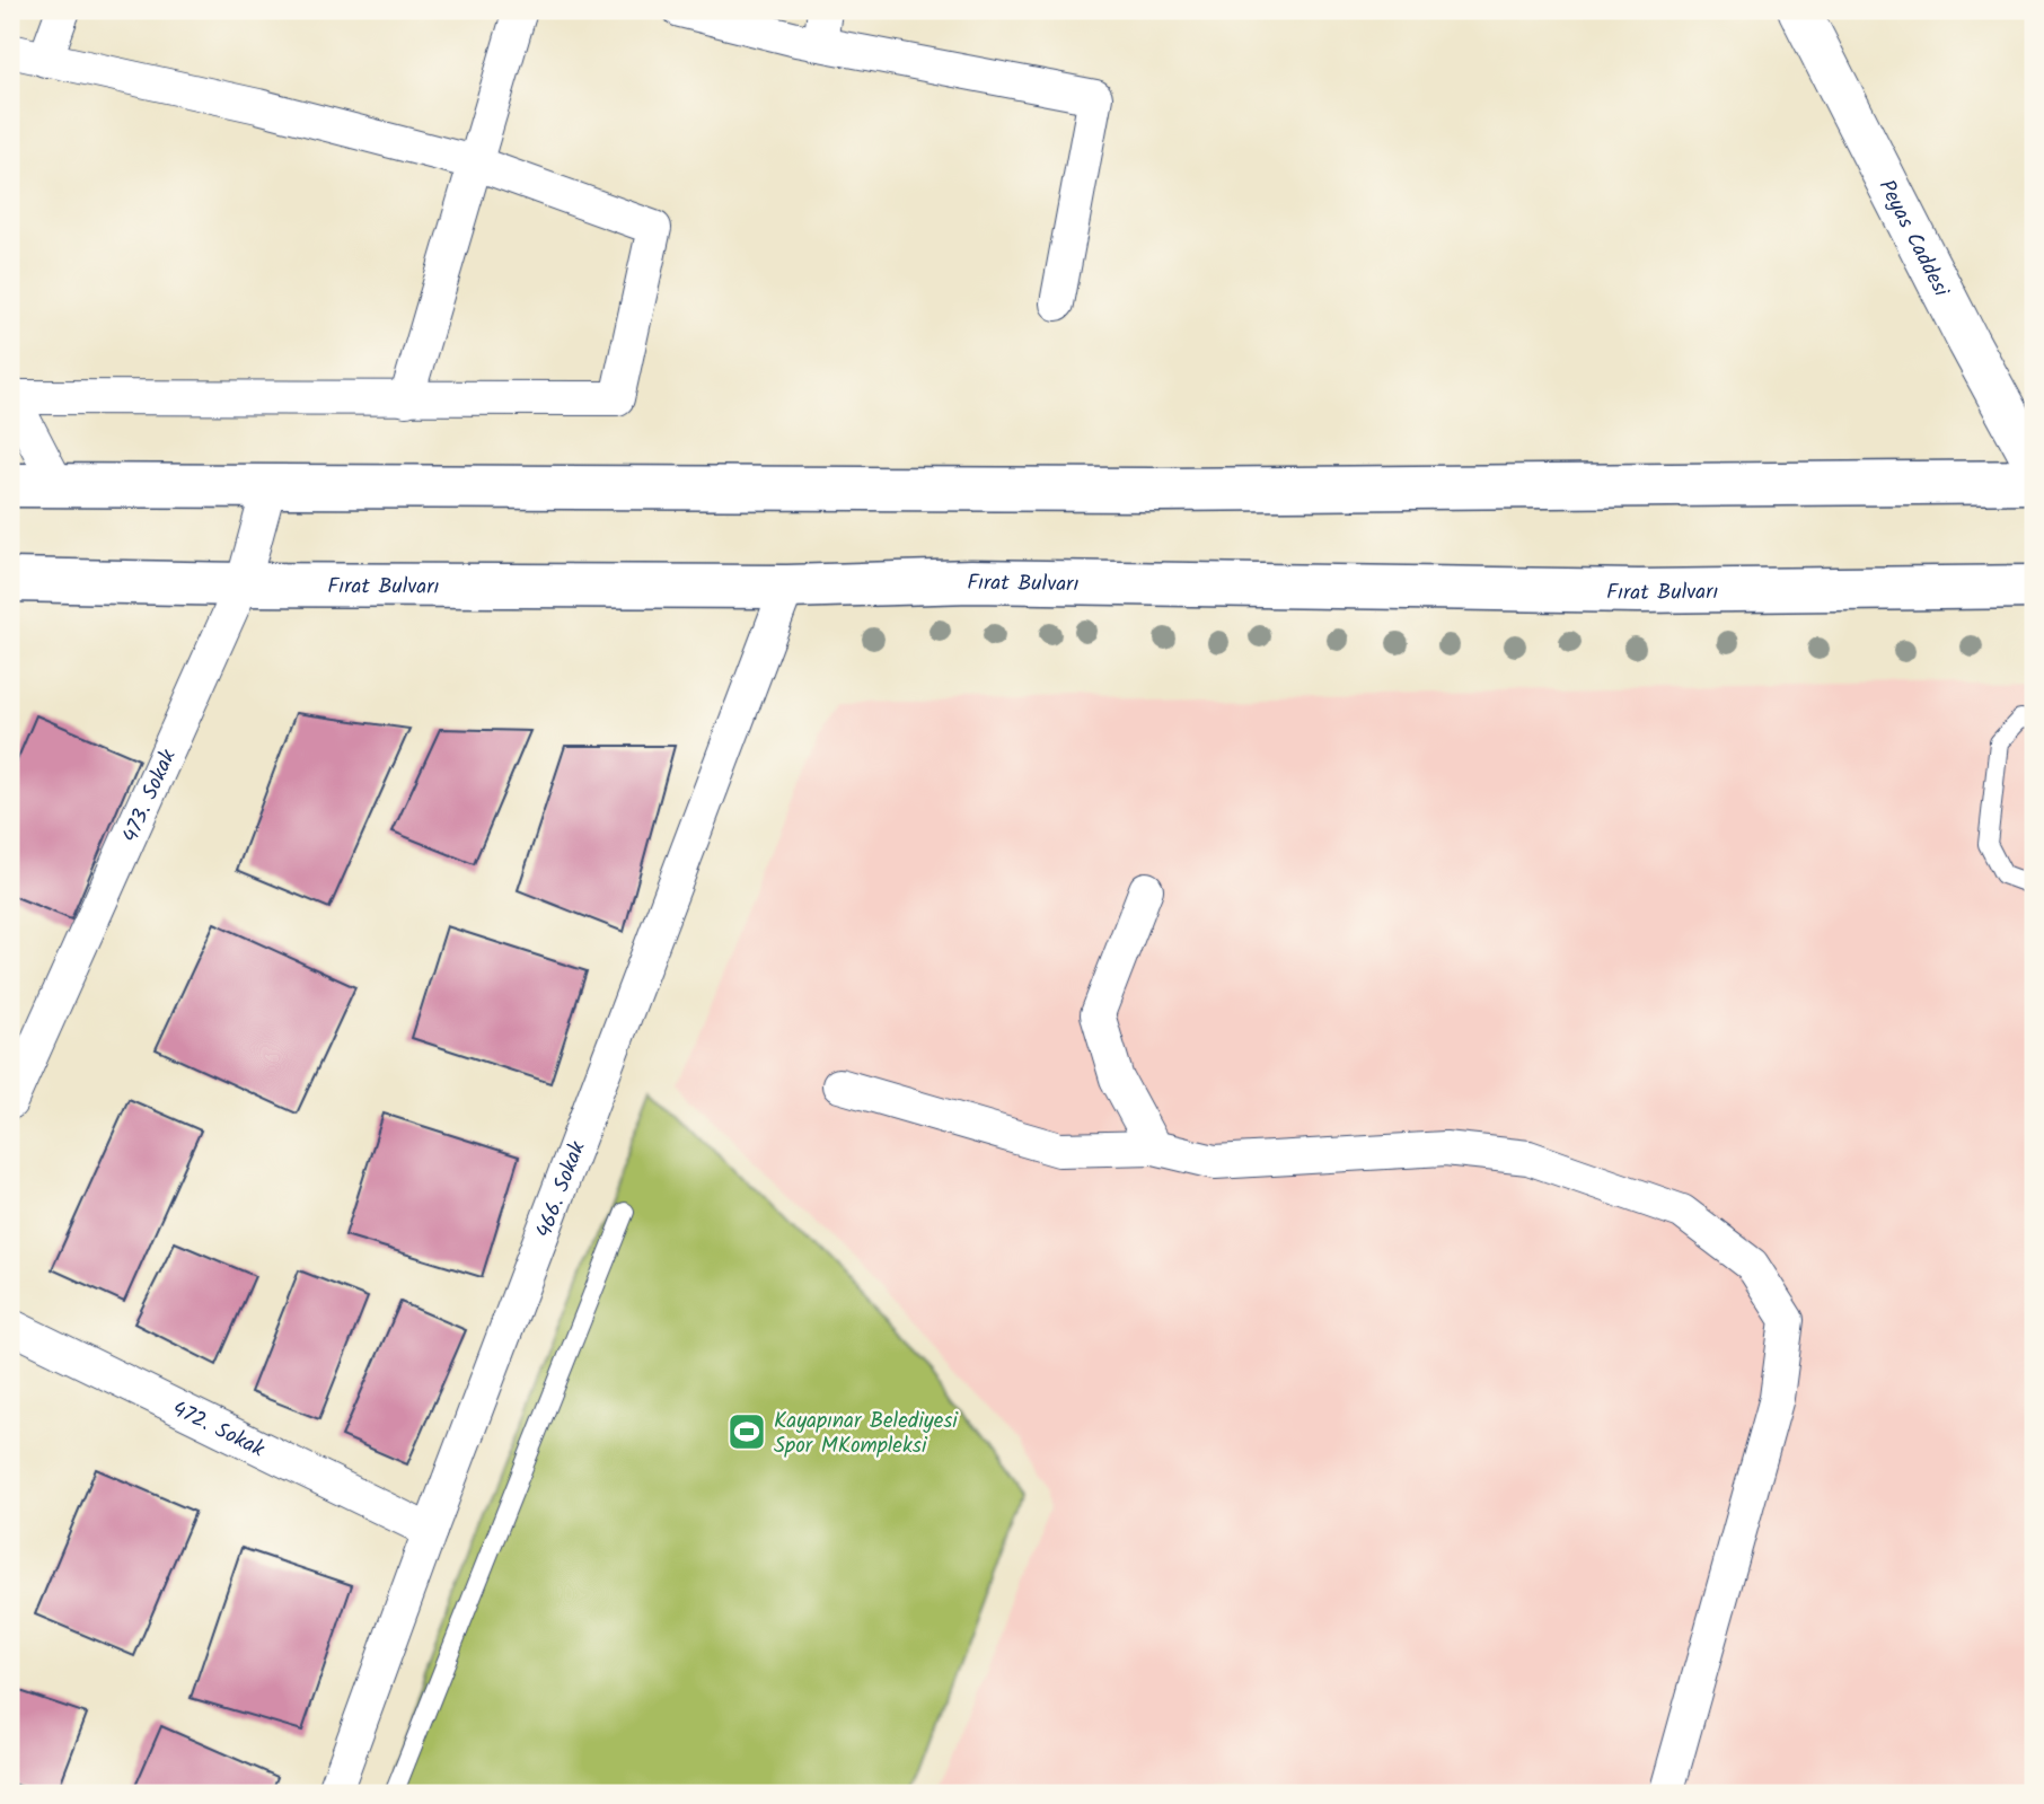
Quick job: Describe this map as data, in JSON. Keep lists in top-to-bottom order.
{
  "streets": {
    "main road": ["Fırat Bulvarı"],
    "street": [
      "Peyas Caddesi",
      "473. Sokak",
      "466. Sokak",
      "472. Sokak"
    ]
  },
  "crossings": [
    ["Fırat Bulvarı", "473. Sokak"],
    ["Fırat Bulvarı", "466. Sokak"],
    ["466. Sokak", "472. Sokak"]
  ],
  "places": {
    "sports": ["Kayapınar Belediyesi Spor MKompleksi"]
  }
}
